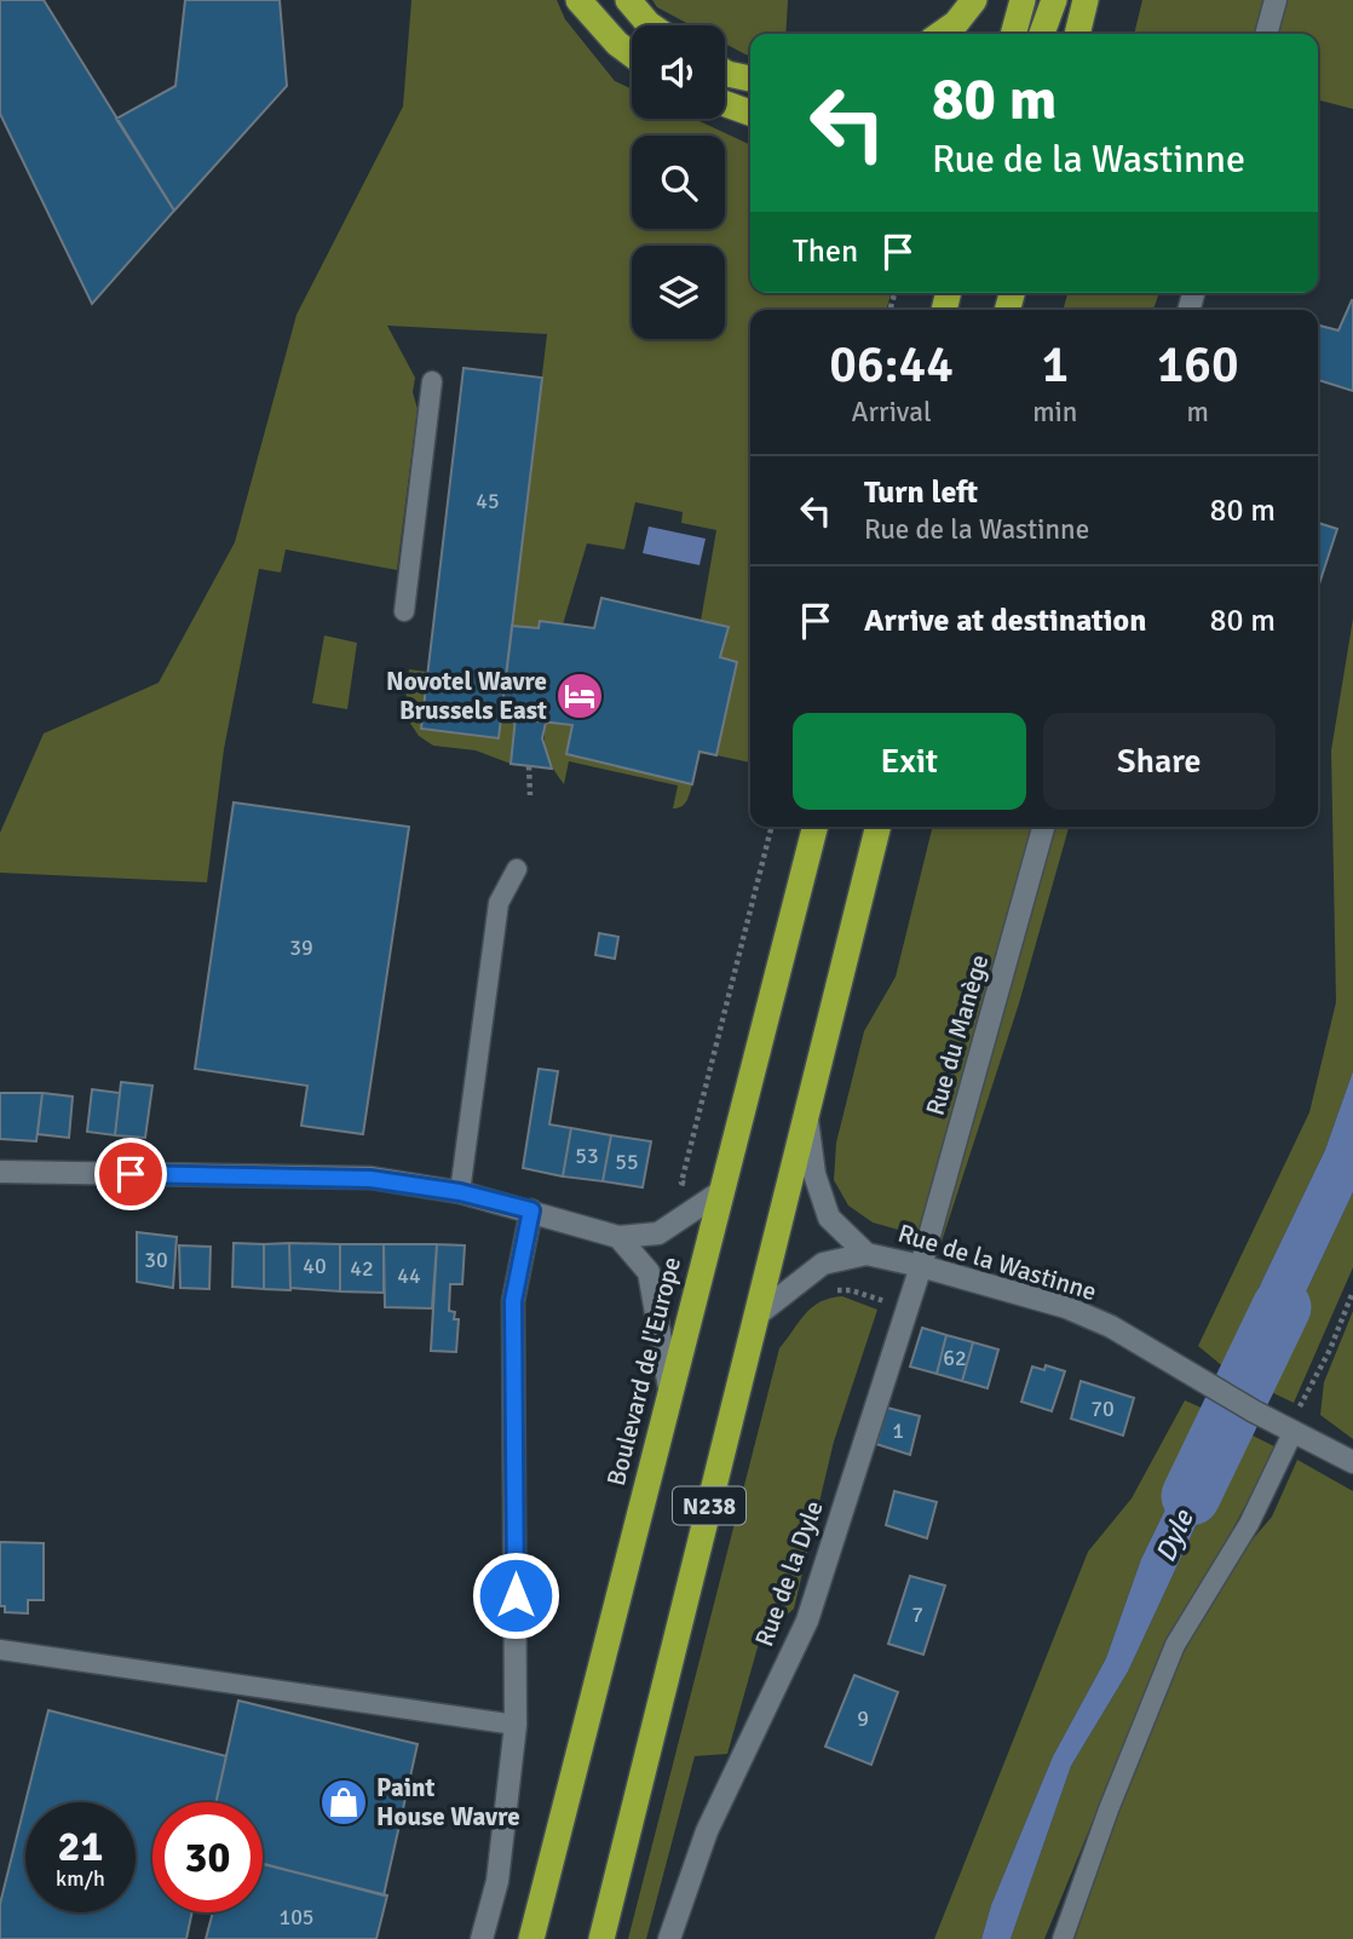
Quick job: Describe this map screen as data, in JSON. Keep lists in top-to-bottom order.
{
  "streets": {
    "highway": ["Boulevard de l'Europe", "N238"],
    "street": ["Rue du Manège", "Rue de la Wastinne", "Rue de la Dyle"]
  },
  "crossings": [
    ["Rue du Manège", "Rue de la Wastinne"],
    ["Rue du Manège", "Rue de la Dyle"],
    ["Rue de la Wastinne", "N238"],
    ["Rue de la Wastinne", "Rue de la Dyle"]
  ],
  "water": ["Dyle"],
  "places": {
    "hotel": ["Novotel Wavre Brussels East"],
    "shop": ["Paint House Wavre"]
  },
  "house_numbers": [
    "45",
    "39",
    "53",
    "55",
    "30",
    "40",
    "42",
    "44",
    "62",
    "70",
    "1",
    "7",
    "9",
    "105"
  ],
  "page": {
    "turn": ["80 m", "Rue de la Wastinne"],
    "then": "Then",
    "eta": [
      "06:44",
      "Arrival",
      "1",
      "min",
      "160",
      "m"
    ],
    "list": [
      {
        "name": "Turn left",
        "note": "Rue de la Wastinne",
        "value": "80 m"
      },
      {
        "name": "Arrive at destination",
        "value": "80 m"
      }
    ],
    "buttons": ["Exit", "Share"],
    "speed": "21 km/h",
    "limit": "30"
  }
}
